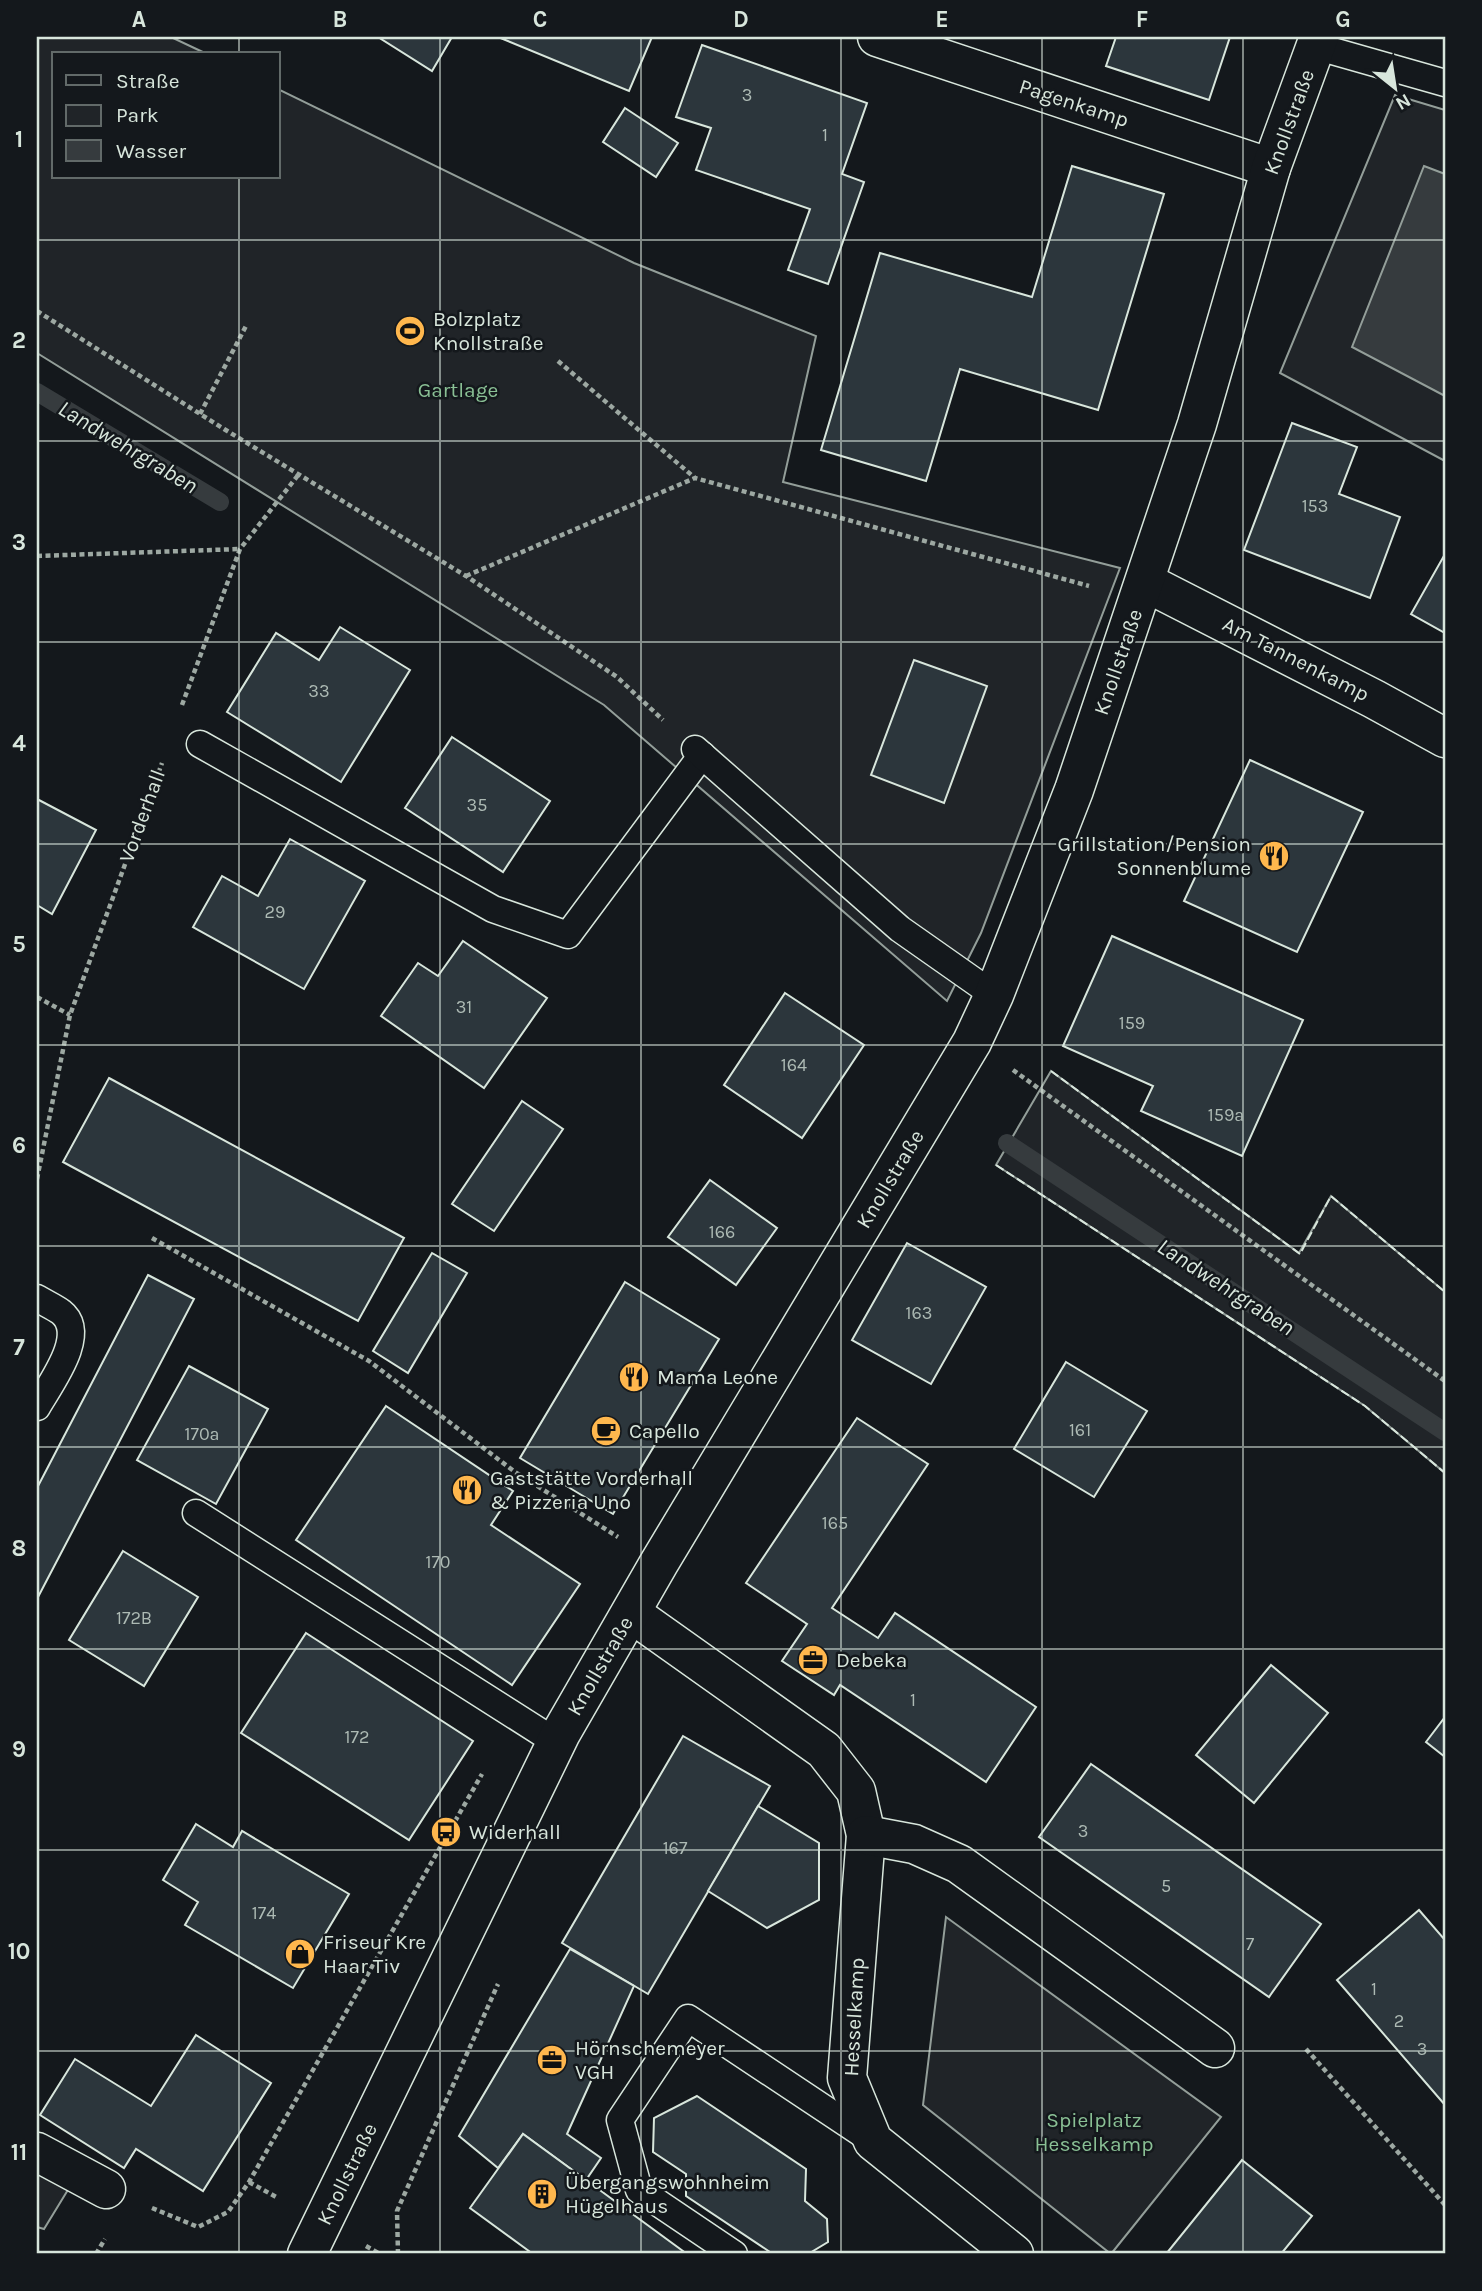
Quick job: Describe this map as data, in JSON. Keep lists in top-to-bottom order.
{
  "streets": {
    "street": [
      "Pagenkamp",
      "Knollstraße",
      "Am Tannenkamp",
      "Hesselkamp"
    ],
    "path": ["Vorderhall"]
  },
  "crossings": [
    ["Pagenkamp", "Knollstraße"],
    ["Knollstraße", "Am Tannenkamp"],
    ["Knollstraße", "Hesselkamp"]
  ],
  "water": ["Landwehrgraben"],
  "parks": ["Gartlage", "Spielplatz Hesselkamp"],
  "places": {
    "sports": ["Bolzplatz Knollstraße"],
    "restaurant": ["Grillstation/Pension Sonnenblume", "Mama Leone", "Gaststätte Vorderhall & Pizzeria Uno"],
    "cafe": ["Capello"],
    "office": ["Debeka", "Hörnschemeyer VGH"],
    "bus stop": ["Widerhall"],
    "shop": ["Friseur Kre Haar Tiv"],
    "building": ["Übergangswohnheim Hügelhaus"]
  },
  "house_numbers": [
    "3",
    "1",
    "153",
    "33",
    "35",
    "29",
    "31",
    "159",
    "164",
    "159a",
    "166",
    "163",
    "161",
    "170a",
    "165",
    "170",
    "172B",
    "1",
    "172",
    "3",
    "167",
    "5",
    "174",
    "7",
    "1",
    "2",
    "3"
  ],
  "legend": ["Straße", "Park", "Wasser"],
  "north": "bottom right",
  "grid": {
    "columns": [
      "A",
      "B",
      "C",
      "D",
      "E",
      "F",
      "G"
    ],
    "rows": [
      "1",
      "2",
      "3",
      "4",
      "5",
      "6",
      "7",
      "8",
      "9",
      "10",
      "11"
    ]
  }
}
